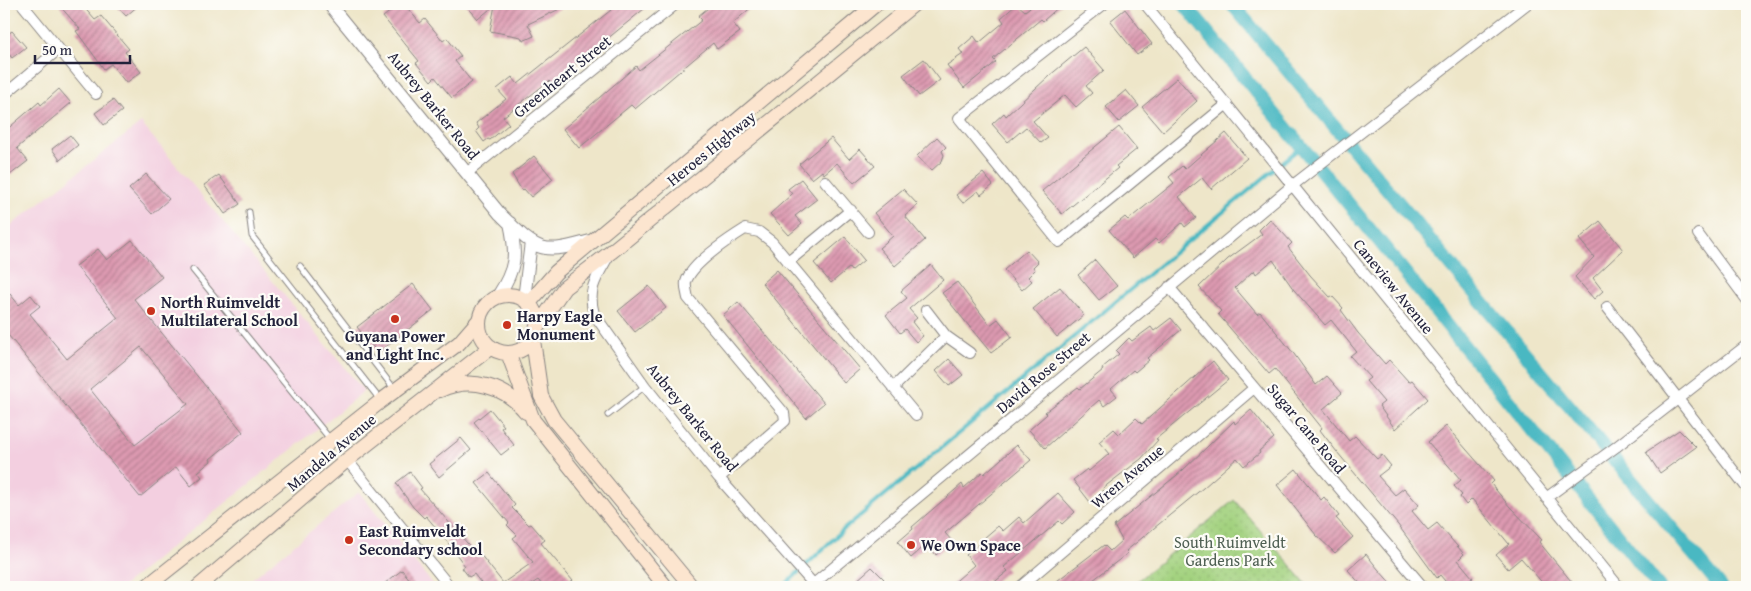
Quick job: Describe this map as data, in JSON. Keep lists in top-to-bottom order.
{
  "streets": {
    "main road": ["Heroes Highway", "Mandela Avenue"],
    "street": [
      "Greenheart Street",
      "Aubrey Barker Road",
      "Caneview Avenue",
      "David Rose Street",
      "Sugar Cane Road",
      "Wren Avenue"
    ]
  },
  "crossings": [
    ["Greenheart Street", "Aubrey Barker Road"],
    ["Aubrey Barker Road", "Heroes Highway"],
    ["Aubrey Barker Road", "David Rose Street"],
    ["Heroes Highway", "Mandela Avenue"],
    ["Caneview Avenue", "David Rose Street"],
    ["David Rose Street", "Sugar Cane Road"],
    ["Sugar Cane Road", "Wren Avenue"]
  ],
  "parks": ["South Ruimveldt Gardens Park"],
  "places": [
    "North Ruimveldt Multilateral School",
    "Guyana Power and Light Inc.",
    "Harpy Eagle Monument",
    "East Ruimveldt Secondary school",
    "We Own Space"
  ],
  "scale_bar": "50 m"
}
